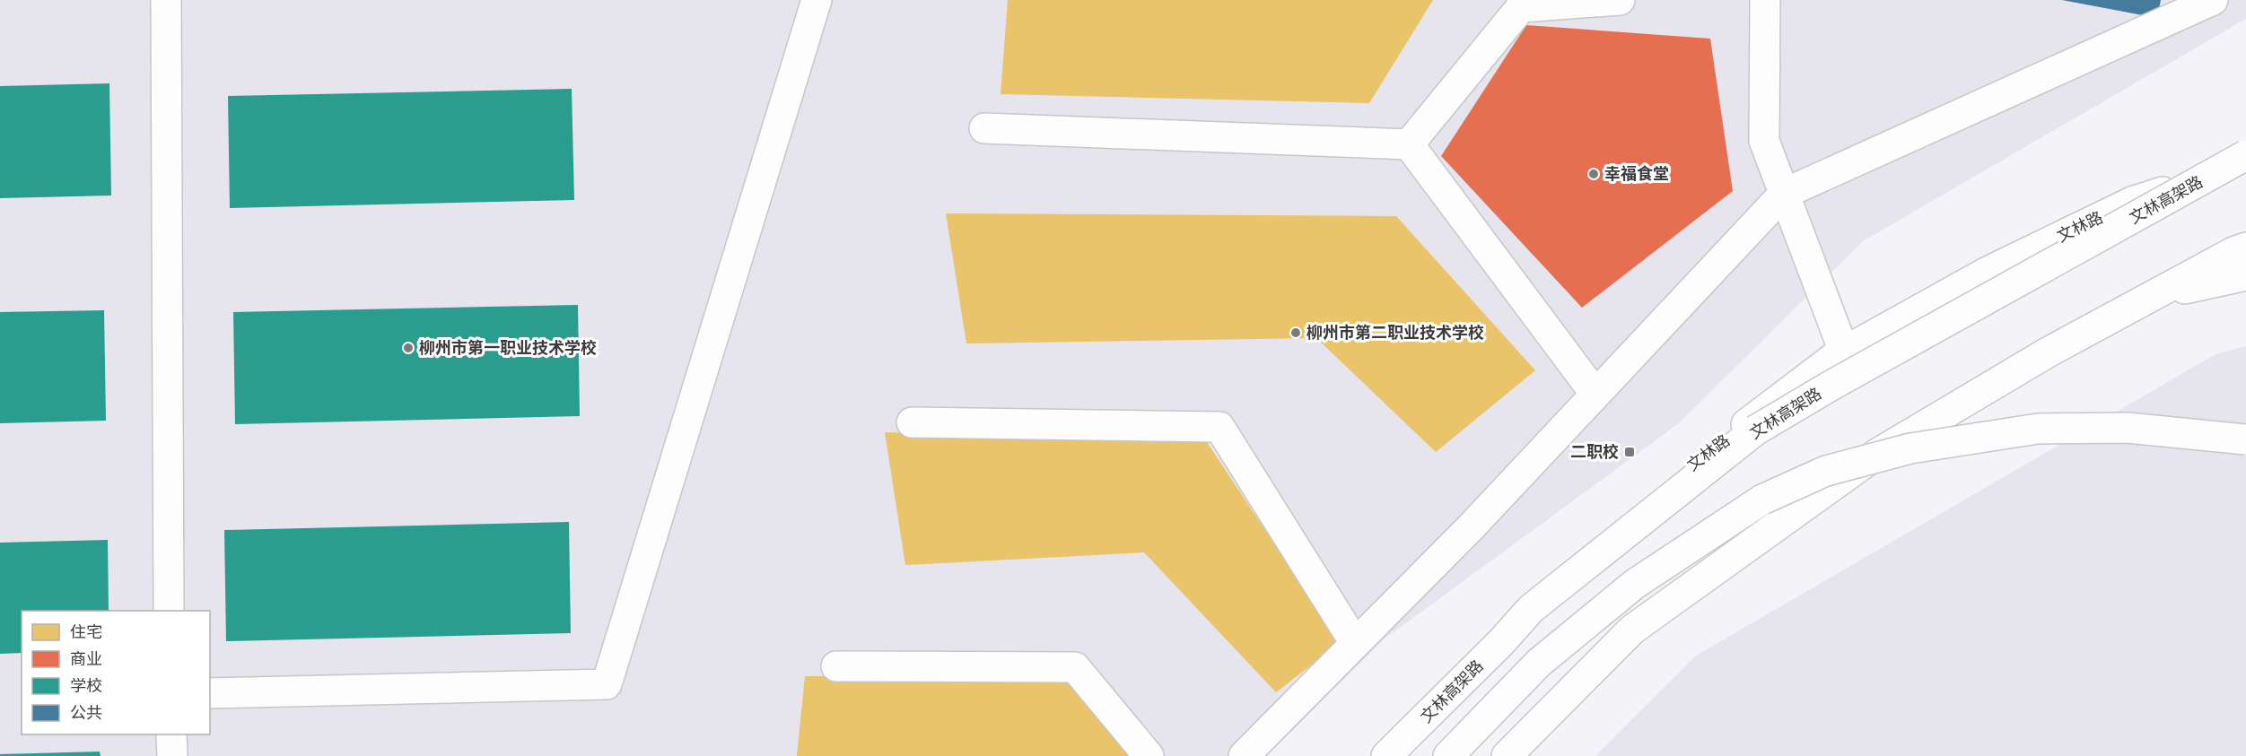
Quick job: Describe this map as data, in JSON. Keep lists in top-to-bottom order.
{
  "streets": {
    "main road": ["文林高架路", "文林路"]
  },
  "places": {
    "other": ["幸福食堂", "柳州市第二职业技术学校", "柳州市第一职业技术学校"],
    "transit": ["二职校"]
  },
  "legend": [
    "住宅",
    "商业",
    "学校",
    "公共"
  ]
}
